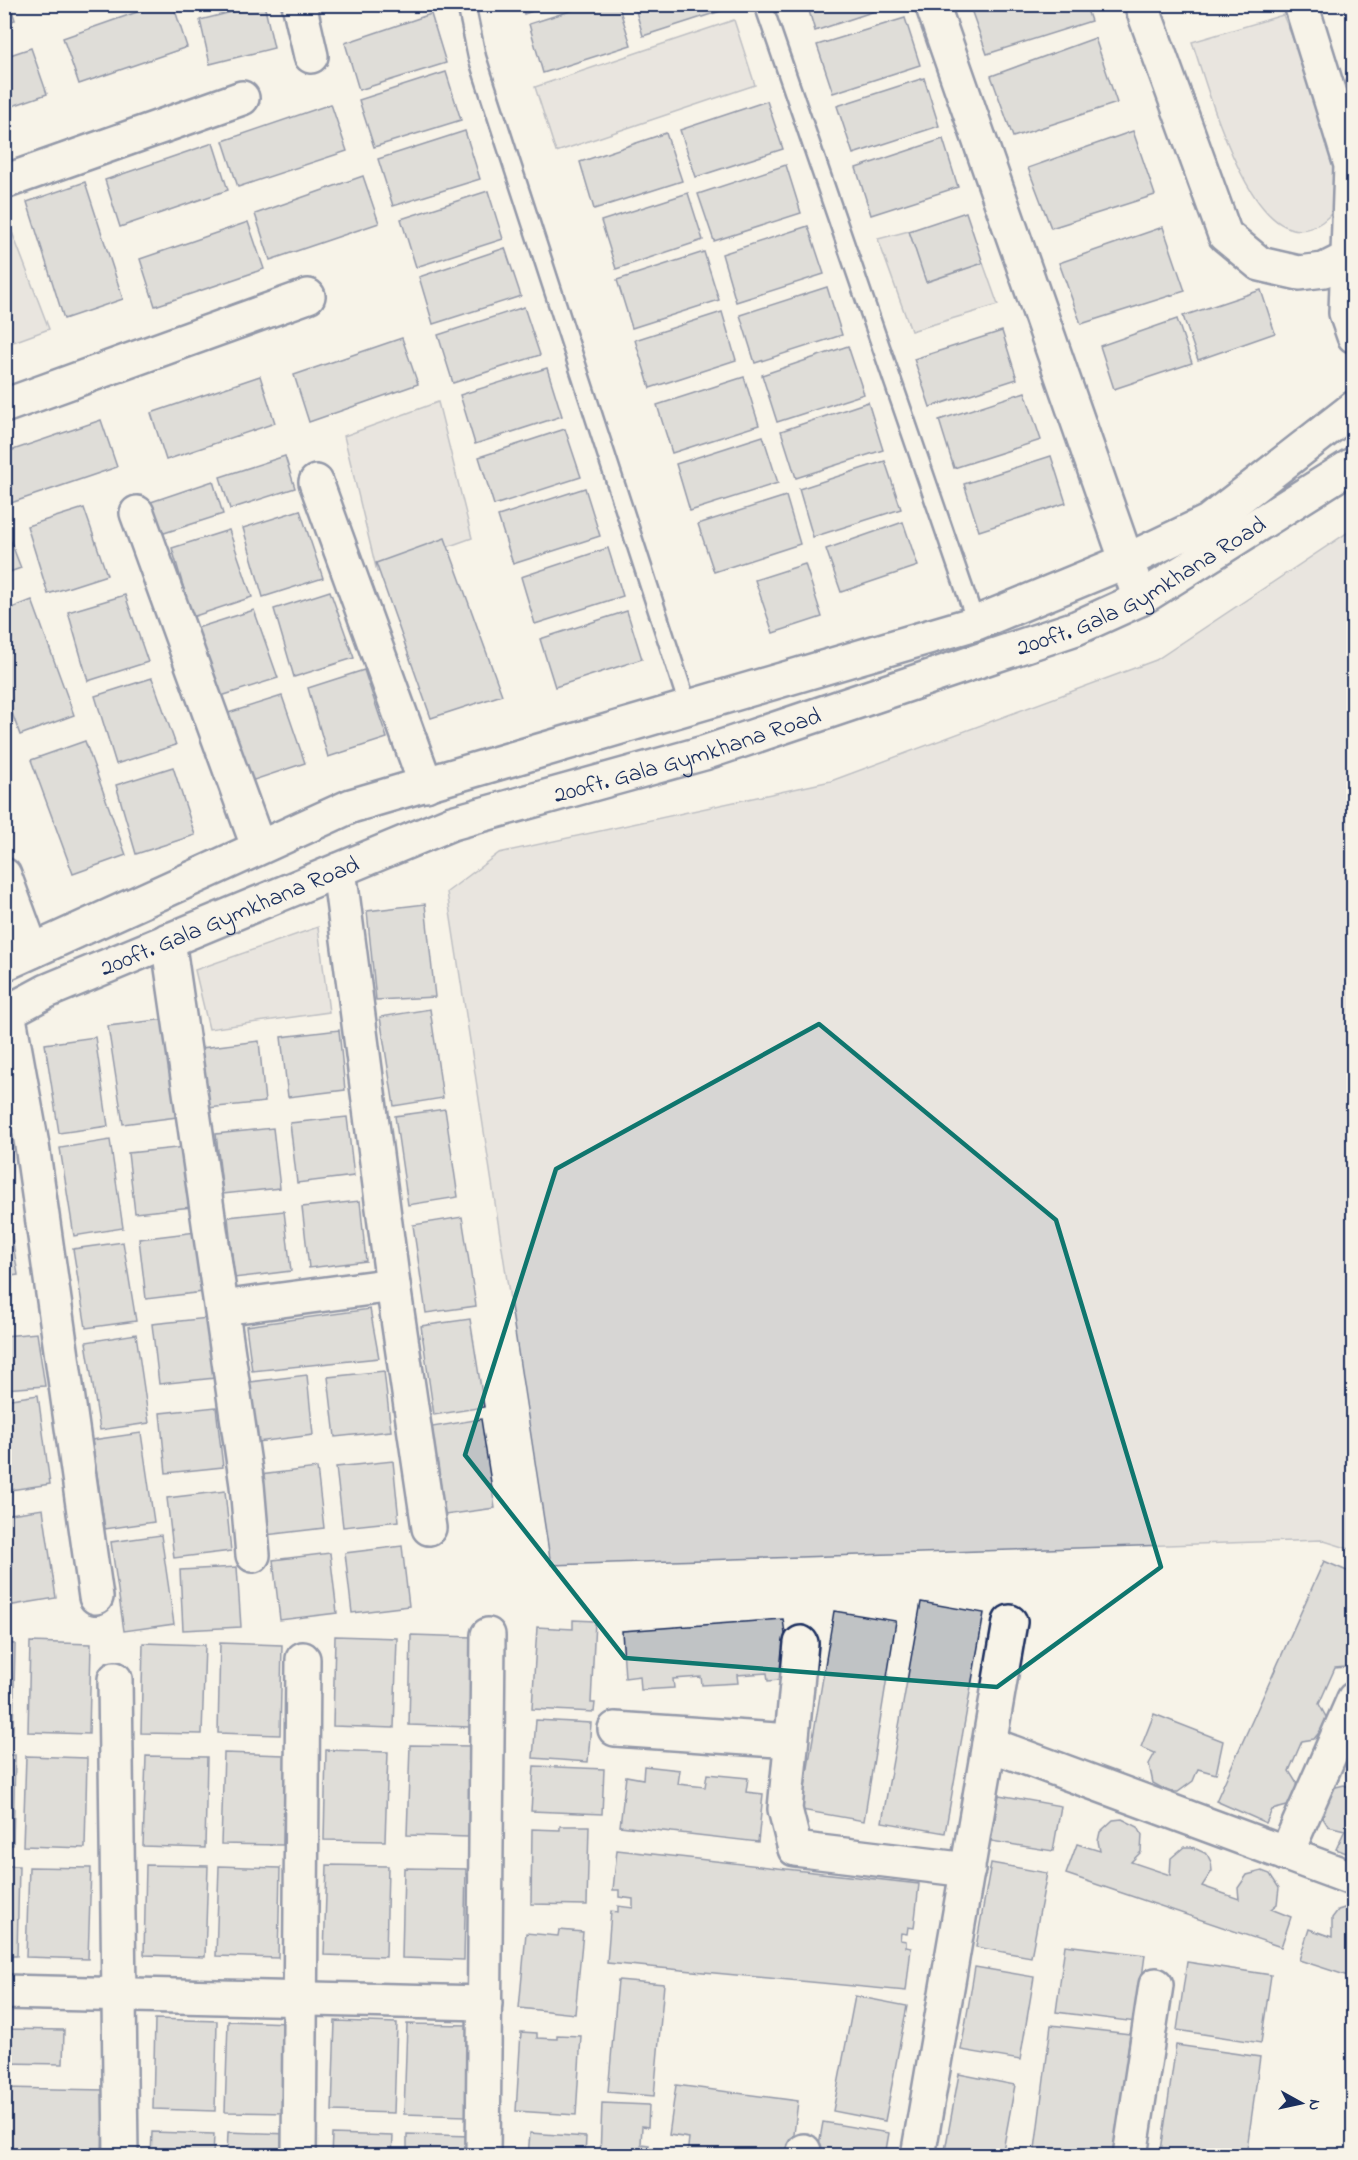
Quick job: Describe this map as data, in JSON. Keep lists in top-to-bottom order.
{
  "streets": {
    "street": ["200ft. Gala Gymkhana Road"]
  },
  "north": "right"
}
